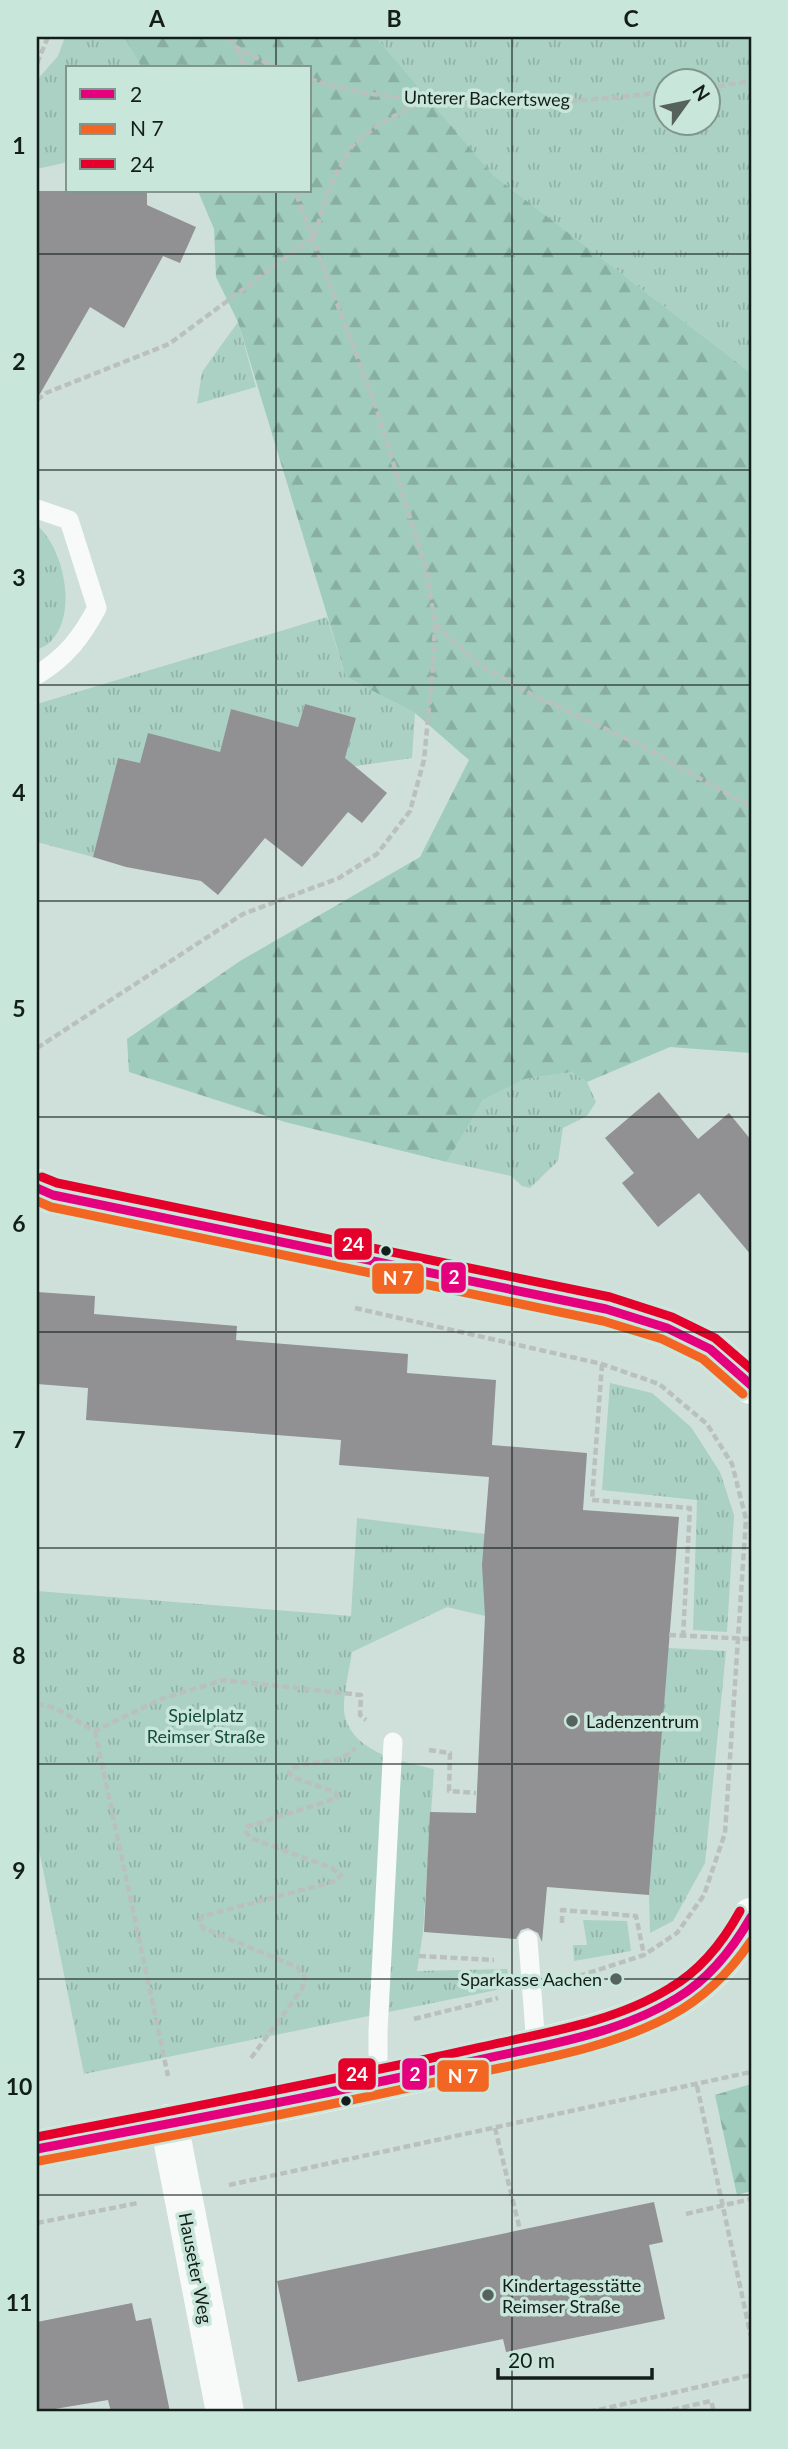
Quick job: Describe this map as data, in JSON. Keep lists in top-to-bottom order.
{
  "streets": {
    "street": ["Hauseter Weg"],
    "path": ["Unterer Backertsweg"]
  },
  "parks": ["Spielplatz Reimser Straße"],
  "places": ["Ladenzentrum", "Sparkasse Aachen", "Kindertagesstätte Reimser Straße"],
  "lines": ["transit line 24", "transit line 2"],
  "legend": ["2", "N 7", "24"],
  "scale_bar": "20 m",
  "north": "top right",
  "grid": {
    "columns": ["A", "B", "C"],
    "rows": [
      "1",
      "2",
      "3",
      "4",
      "5",
      "6",
      "7",
      "8",
      "9",
      "10",
      "11"
    ]
  }
}
